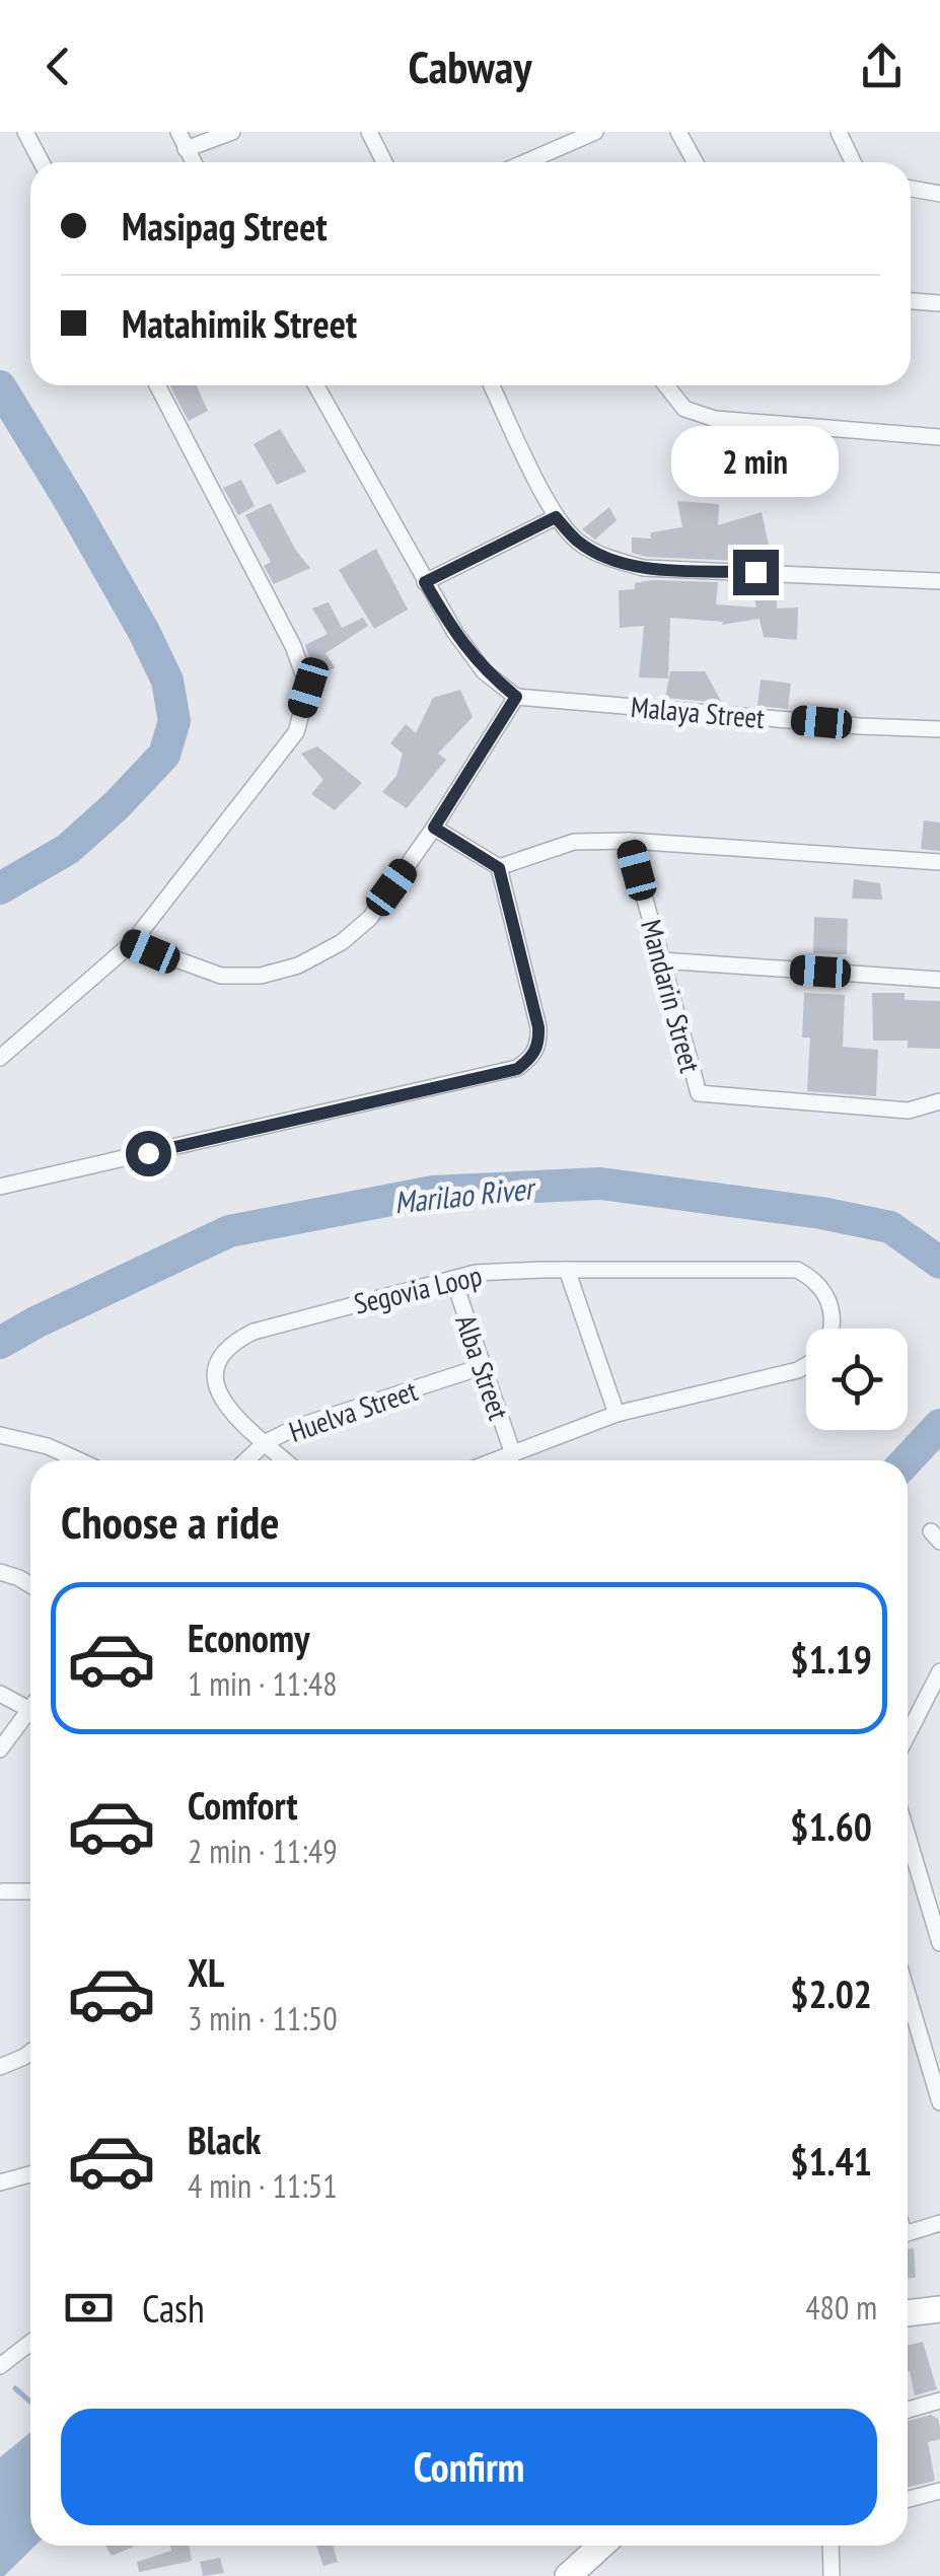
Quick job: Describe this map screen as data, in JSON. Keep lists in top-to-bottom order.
{
  "streets": {
    "street": [
      "Malaya Street",
      "Mandarin Street",
      "Segovia Loop",
      "Alba Street",
      "Huelva Street"
    ]
  },
  "crossings": [
    ["Segovia Loop", "Alba Street"],
    ["Segovia Loop", "Huelva Street"],
    ["Alba Street", "Huelva Street"]
  ],
  "water": ["Marilao River"],
  "page": {
    "header": "Cabway",
    "banner": ["Masipag Street", "Matahimik Street"],
    "bubble": "2 min",
    "heading": "Choose a ride",
    "list": [
      {
        "name": "Economy",
        "note": "1 min · 11:48",
        "value": "$1.19"
      },
      {
        "name": "Comfort",
        "note": "2 min · 11:49",
        "value": "$1.60"
      },
      {
        "name": "XL",
        "note": "3 min · 11:50",
        "value": "$2.02"
      },
      {
        "name": "Black",
        "note": "4 min · 11:51",
        "value": "$1.41"
      }
    ],
    "pay": ["Cash", "480 m"],
    "buttons": "Confirm"
  }
}
